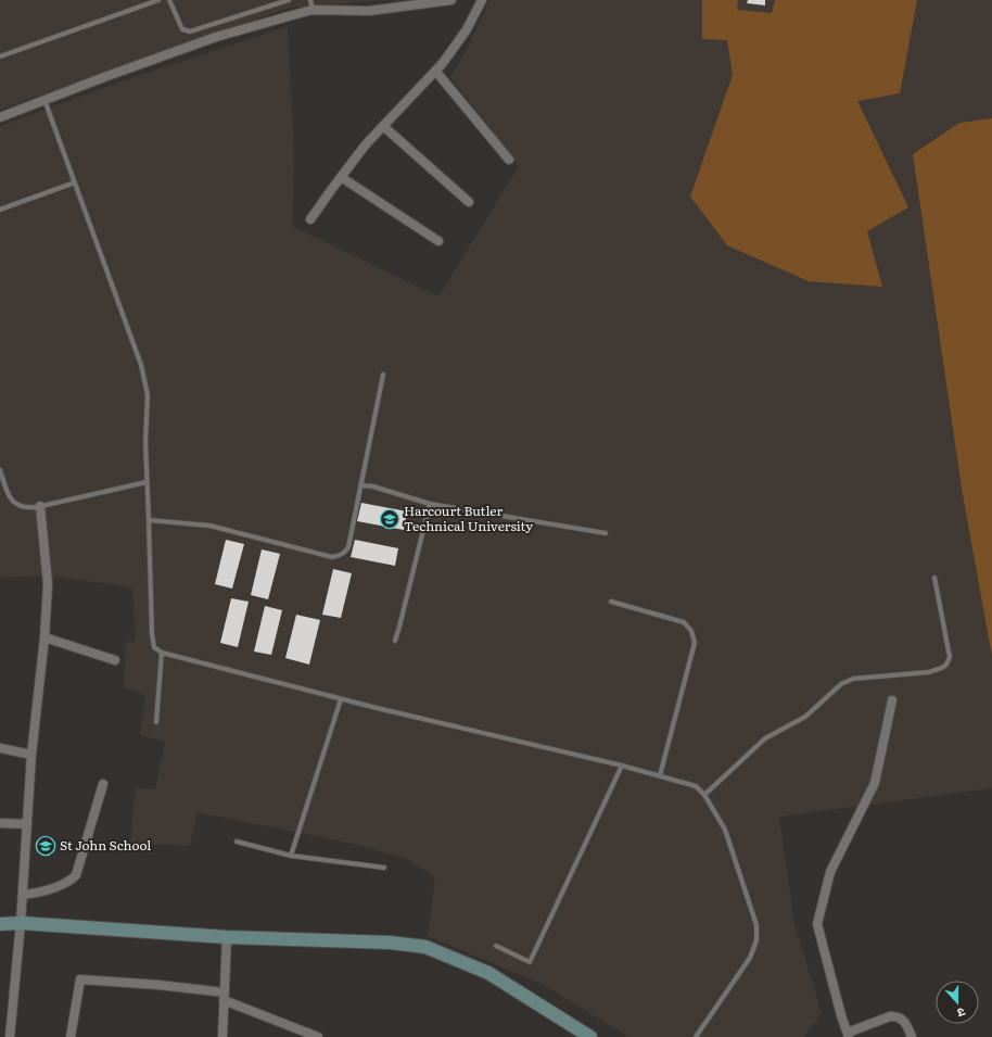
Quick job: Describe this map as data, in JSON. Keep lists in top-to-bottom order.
{
  "places": {
    "school or university": ["Harcourt Butler Technical University", "St John School"]
  },
  "north": "bottom"
}
